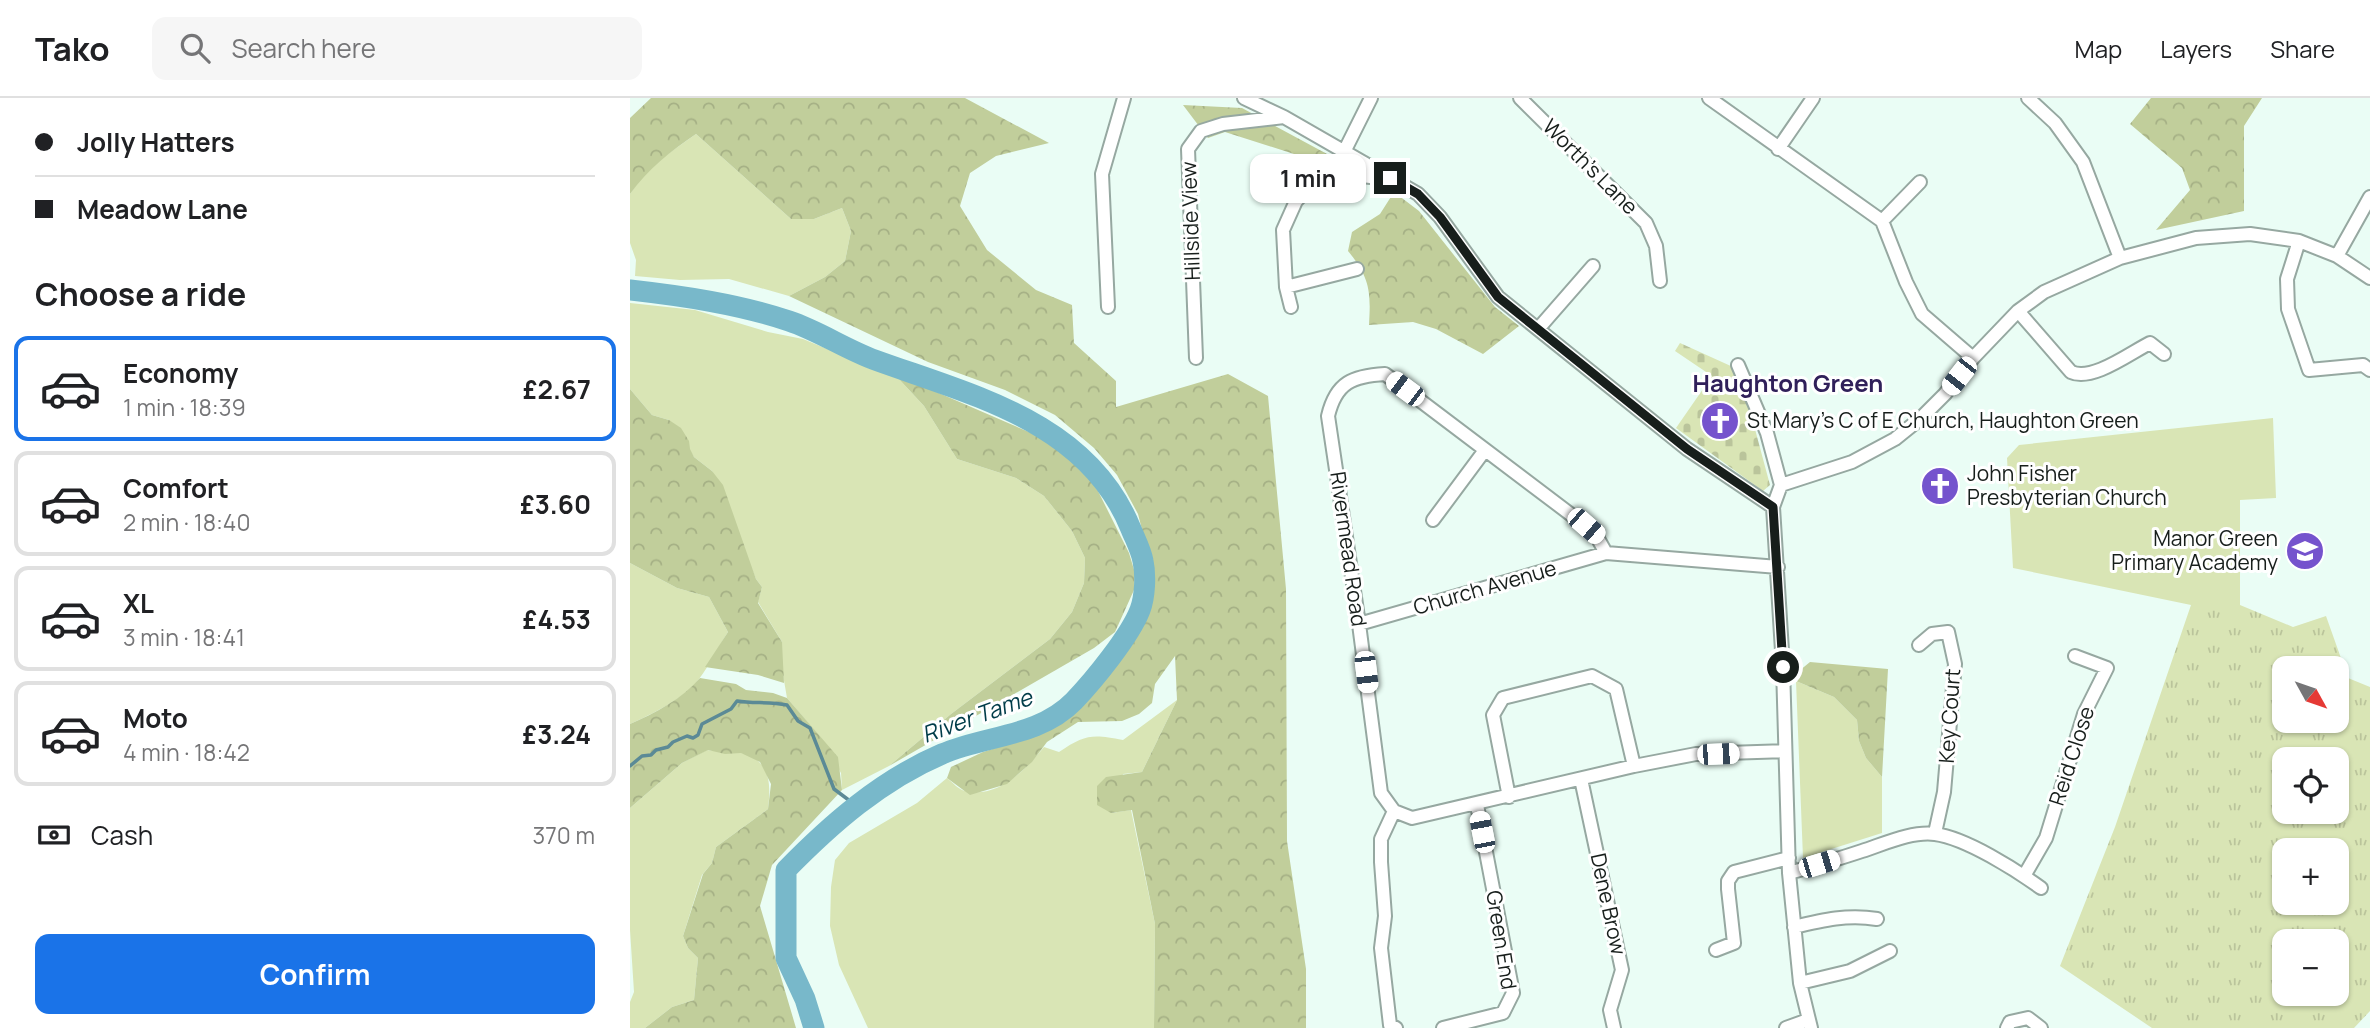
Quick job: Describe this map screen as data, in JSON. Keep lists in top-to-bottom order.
{
  "streets": {
    "street": [
      "Worth's Lane",
      "Hillside View",
      "Rivermead Road",
      "Church Avenue",
      "Key Court",
      "Reid Close",
      "Dene Brow",
      "Green End"
    ]
  },
  "crossings": [
    ["Rivermead Road", "Church Avenue"]
  ],
  "districts": ["Haughton Green"],
  "water": ["River Tame"],
  "places": {
    "church": ["St Mary's C of E Church, Haughton Green", "John Fisher Presbyterian Church"],
    "school or university": ["Manor Green Primary Academy"]
  },
  "north": "bottom right",
  "page": {
    "header": "Tako",
    "search": "Search here",
    "nav": ["Map", "Layers", "Share"],
    "banner": ["Jolly Hatters", "Meadow Lane"],
    "bubble": "1 min",
    "heading": "Choose a ride",
    "list": [
      {
        "name": "Economy",
        "note": "1 min · 18:39",
        "value": "£2.67"
      },
      {
        "name": "Comfort",
        "note": "2 min · 18:40",
        "value": "£3.60"
      },
      {
        "name": "XL",
        "note": "3 min · 18:41",
        "value": "£4.53"
      },
      {
        "name": "Moto",
        "note": "4 min · 18:42",
        "value": "£3.24"
      }
    ],
    "map_buttons": ["+", "−"],
    "pay": ["Cash", "370 m"],
    "buttons": "Confirm"
  }
}
